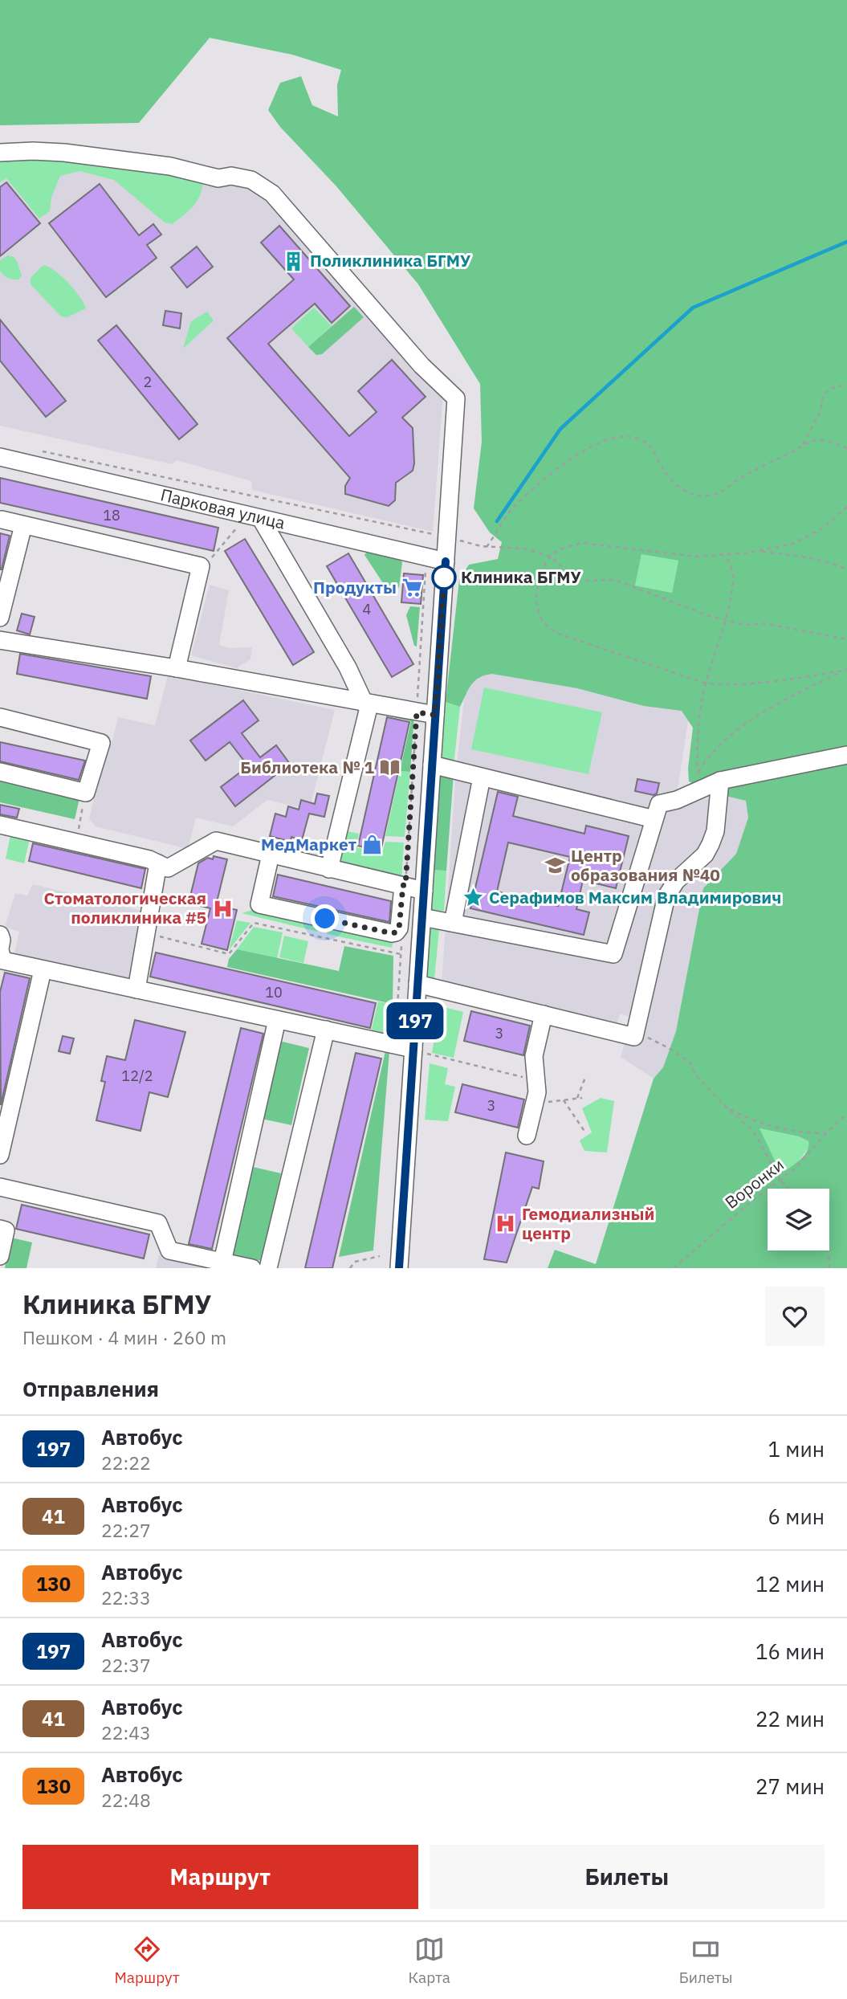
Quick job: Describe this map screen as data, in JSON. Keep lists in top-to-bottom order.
{
  "streets": {
    "street": ["Парковая улица"],
    "path": ["Воронки"]
  },
  "places": {
    "building": ["Поликлиника БГМУ"],
    "other": ["Клиника БГМУ"],
    "supermarket": ["Продукты"],
    "library": ["Библиотека № 1"],
    "shop": ["МедМаркет"],
    "school or university": ["Центр образования №40"],
    "place": ["Серафимов Максим Владимирович"],
    "hospital": ["Стоматологическая поликлиника #5", "Гемодиализный центр"]
  },
  "lines": ["bus line 197"],
  "house_numbers": [
    "2",
    "18",
    "4",
    "10",
    "3",
    "12/2",
    "3"
  ],
  "page": {
    "on_map": "197",
    "heading": [
      ["Клиника БГМУ", "Пешком · 4 мин · 260 m"],
      "Отправления"
    ],
    "list": [
      {
        "mark": "197",
        "name": "Автобус",
        "note": "22:22",
        "value": "1 мин"
      },
      {
        "mark": "41",
        "name": "Автобус",
        "note": "22:27",
        "value": "6 мин"
      },
      {
        "mark": "130",
        "name": "Автобус",
        "note": "22:33",
        "value": "12 мин"
      },
      {
        "mark": "197",
        "name": "Автобус",
        "note": "22:37",
        "value": "16 мин"
      },
      {
        "mark": "41",
        "name": "Автобус",
        "note": "22:43",
        "value": "22 мин"
      },
      {
        "mark": "130",
        "name": "Автобус",
        "note": "22:48",
        "value": "27 мин"
      }
    ],
    "buttons": ["Маршрут", "Билеты"],
    "tabs": ["Маршрут", "Карта", "Билеты"]
  }
}
